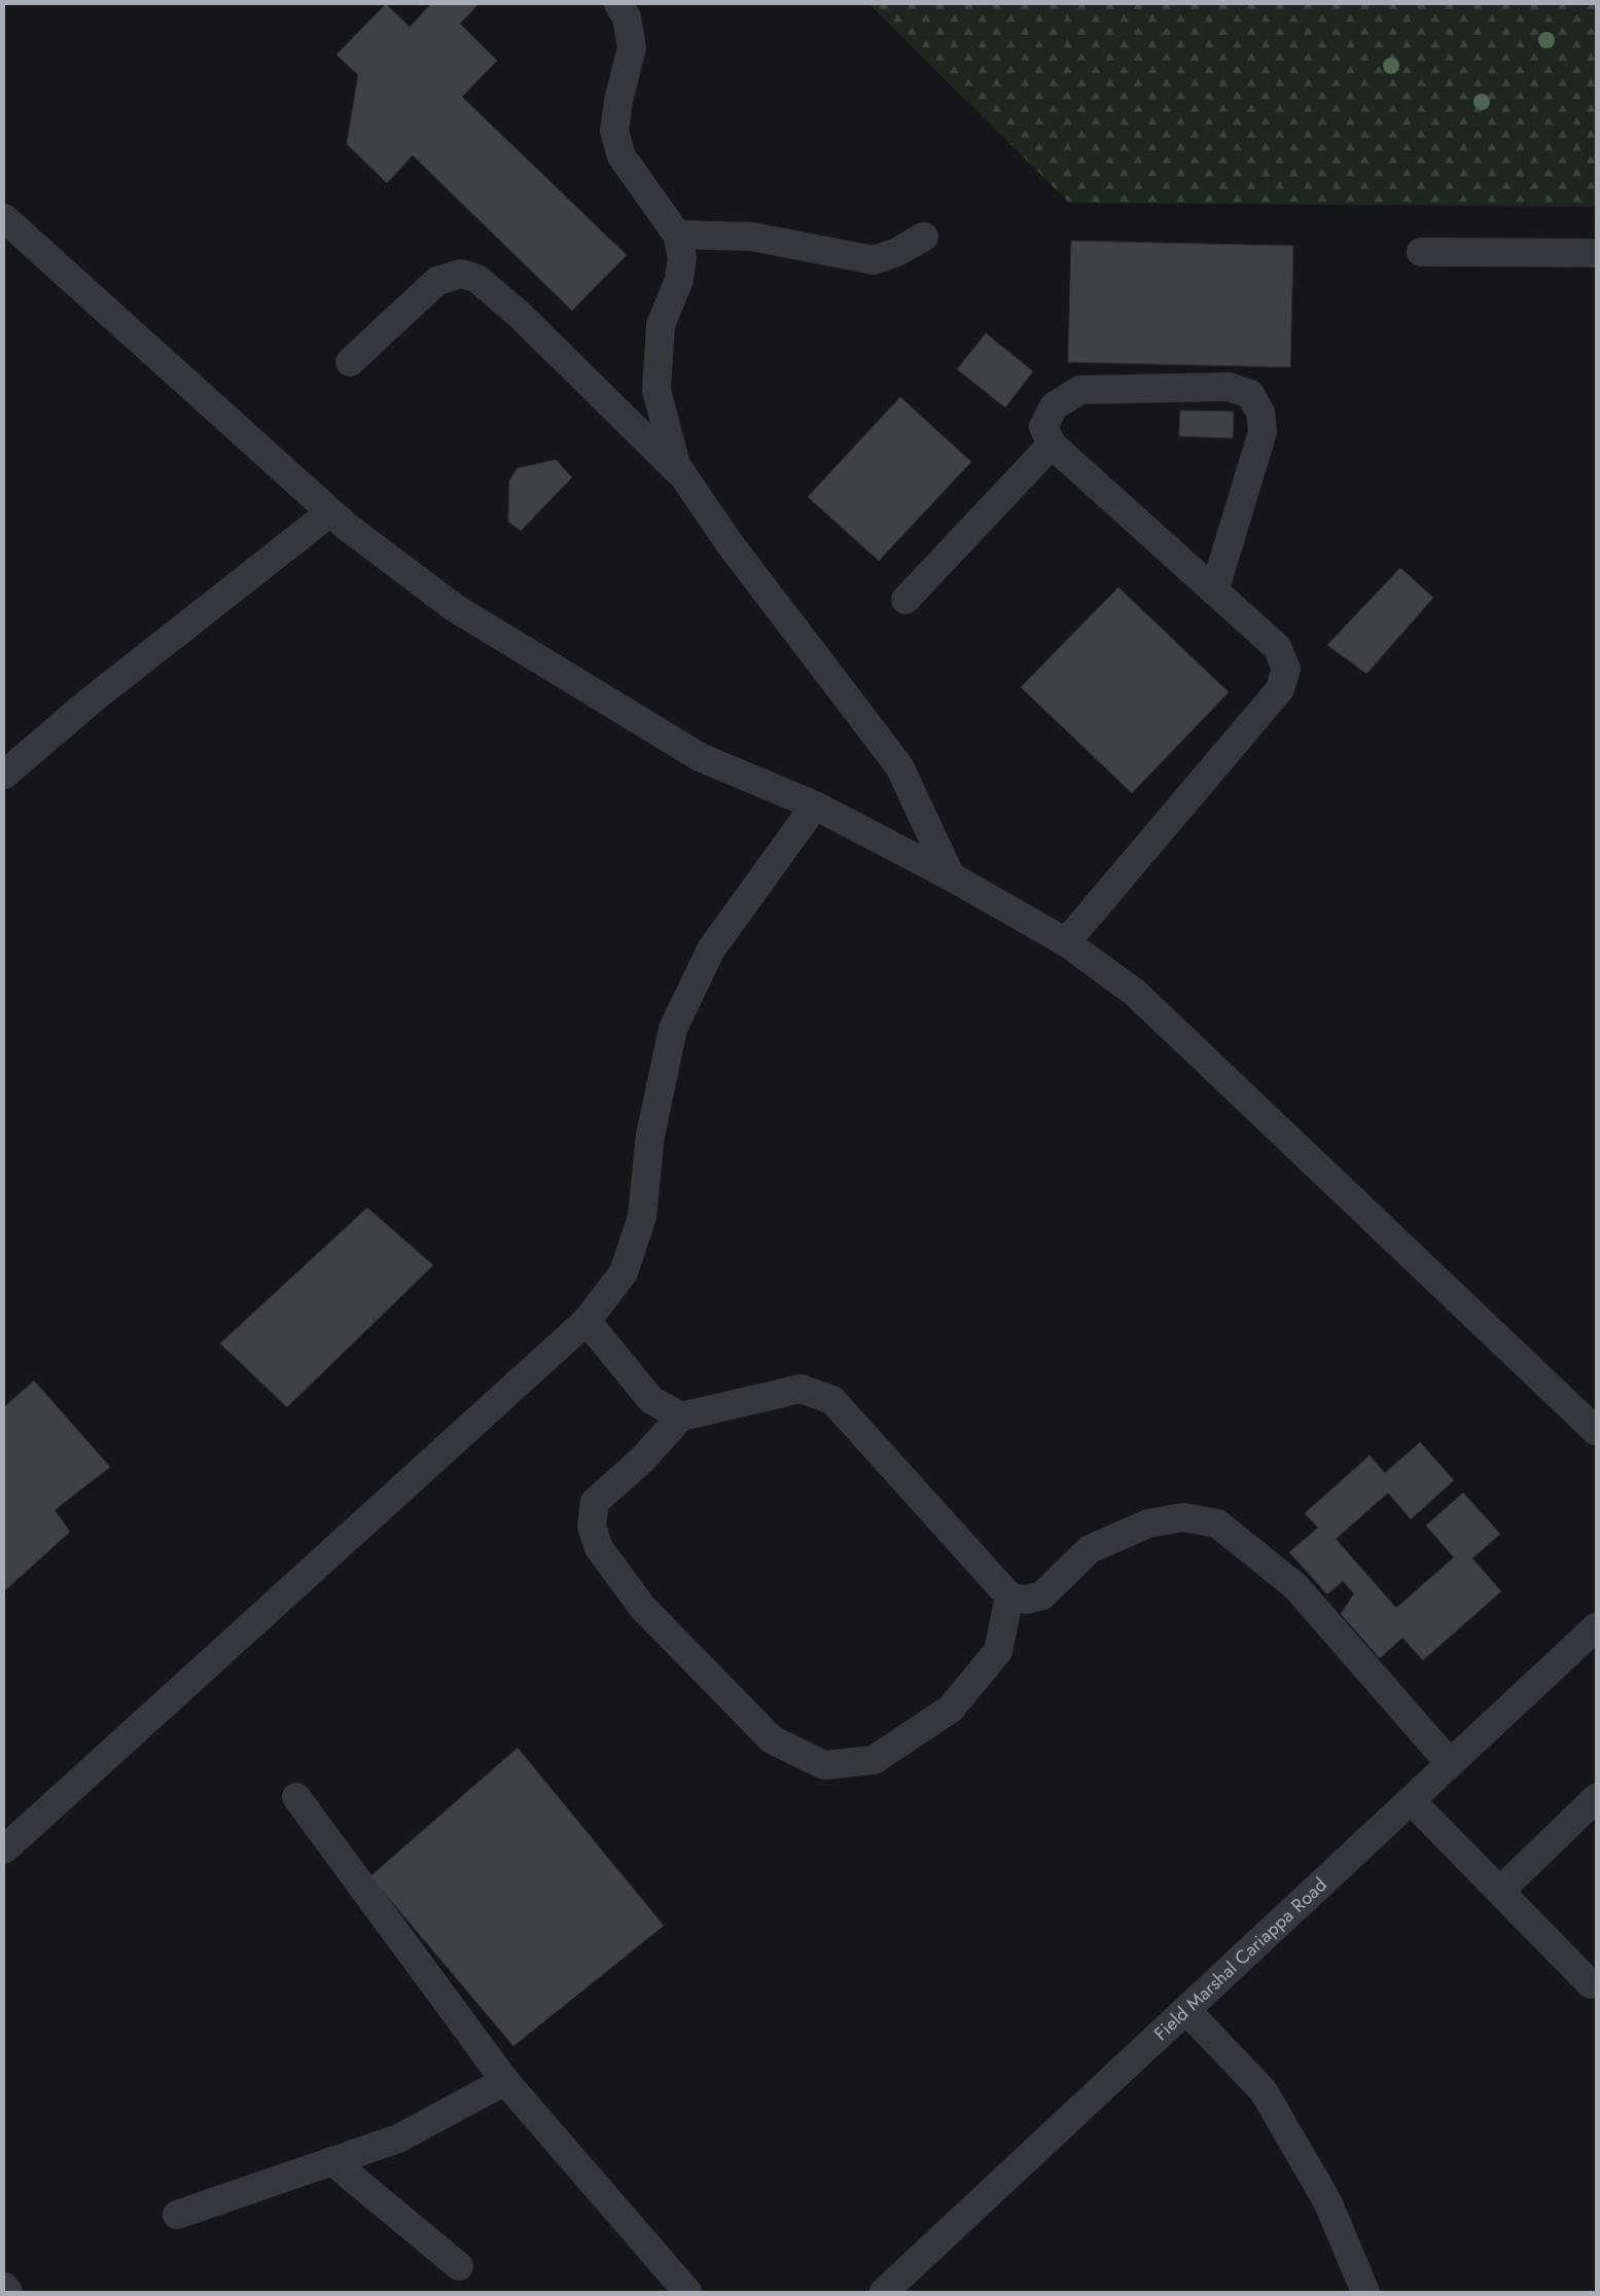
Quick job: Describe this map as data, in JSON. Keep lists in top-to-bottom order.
{
  "streets": {
    "street": ["Field Marshal Cariappa Road"]
  }
}
